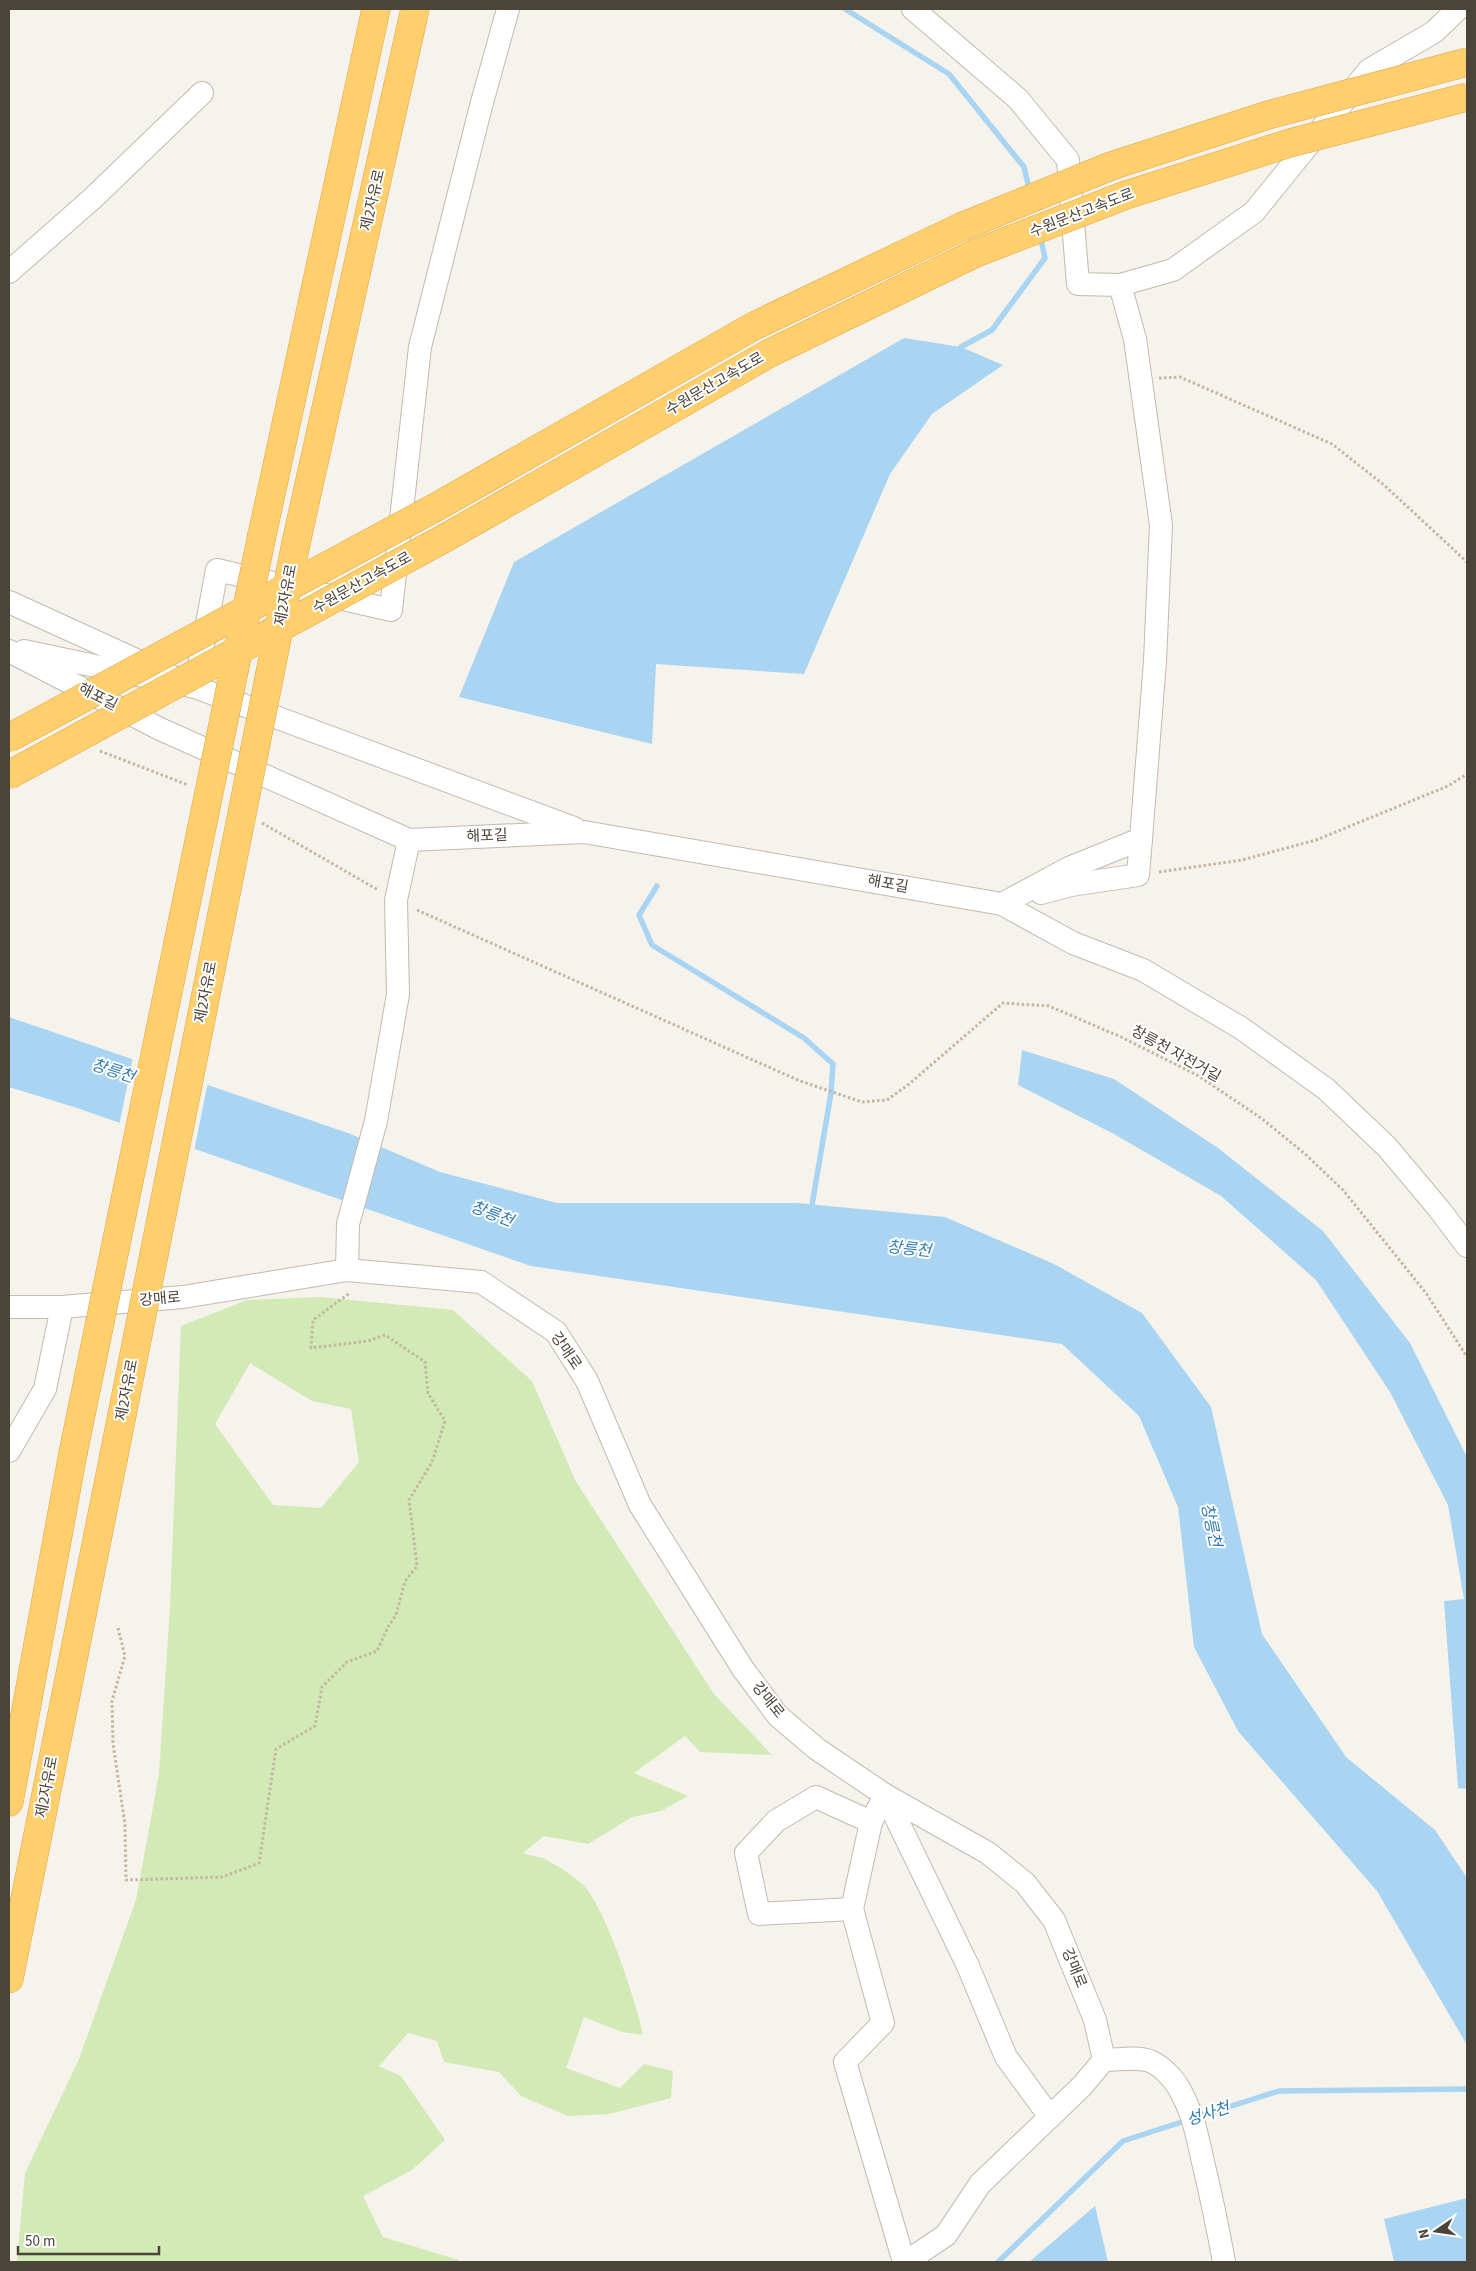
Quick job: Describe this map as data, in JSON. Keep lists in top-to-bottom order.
{
  "streets": {
    "highway": ["제2자유로", "수원문산고속도로"],
    "street": ["해포길", "강매로"],
    "path": ["창릉천 자전거길"]
  },
  "water": ["창릉천", "성사천"],
  "scale_bar": "50 m",
  "north": "left"
}
